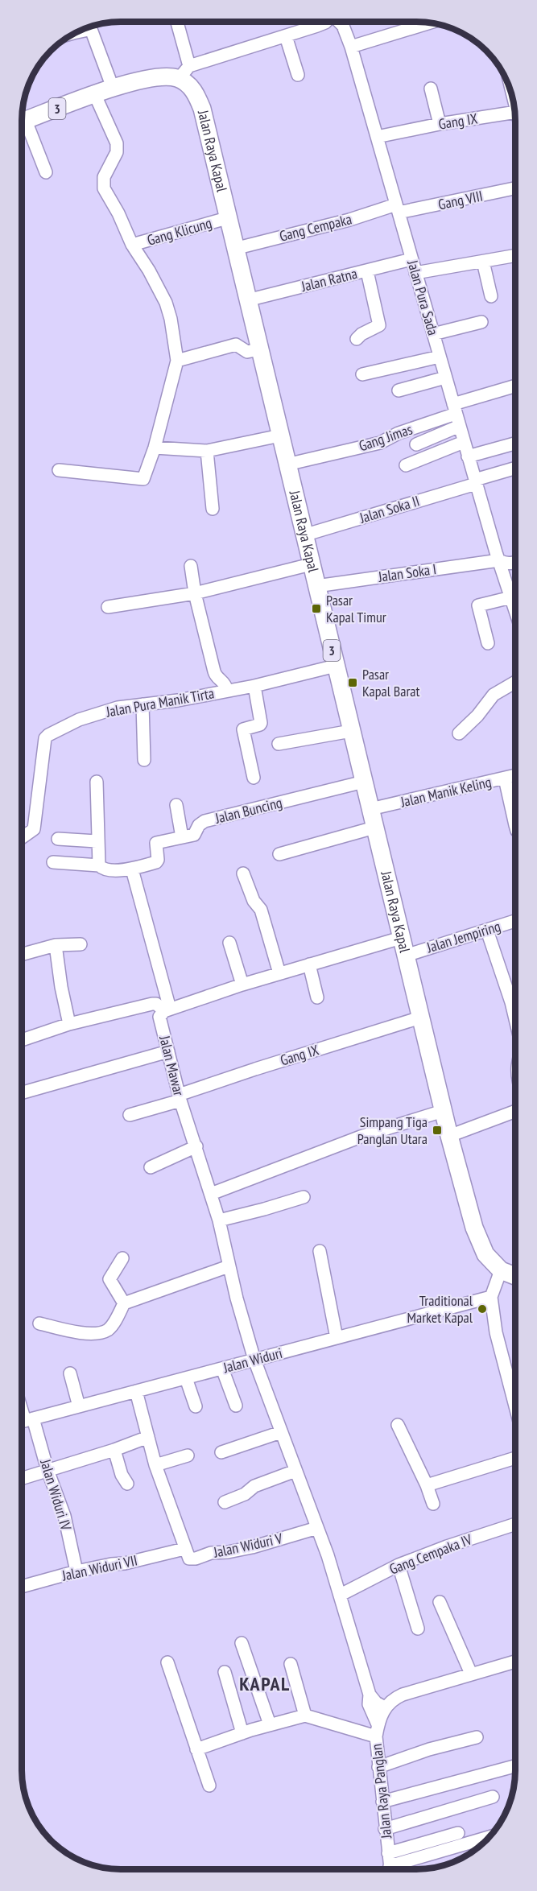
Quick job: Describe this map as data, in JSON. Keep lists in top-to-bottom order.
{
  "streets": {
    "highway": ["3", "Jalan Raya Kapal"],
    "street": [
      "Gang IX",
      "Gang VIII",
      "Gang Cempaka",
      "Gang Klicung",
      "Jalan Ratna",
      "Jalan Pura Sada",
      "Gang Jimas",
      "Jalan Soka II",
      "Jalan Soka I",
      "Jalan Pura Manik Tirta",
      "Jalan Manik Keling",
      "Jalan Buncing",
      "Jalan Jempiring",
      "Jalan Mawar",
      "Jalan Widuri",
      "Jalan Widuri IV",
      "Jalan Widuri V",
      "Gang Cempaka IV",
      "Jalan Widuri VII",
      "Jalan Raya Panglan"
    ]
  },
  "crossings": [
    ["3", "Jalan Raya Kapal"],
    ["Gang IX", "Jalan Raya Kapal"],
    ["Gang IX", "Jalan Pura Sada"],
    ["Gang IX", "Jalan Mawar"],
    ["Jalan Raya Kapal", "Gang Cempaka"],
    ["Jalan Raya Kapal", "Gang Klicung"],
    ["Jalan Raya Kapal", "Jalan Ratna"],
    ["Jalan Raya Kapal", "Gang Jimas"],
    ["Jalan Raya Kapal", "Jalan Soka II"],
    ["Jalan Raya Kapal", "Jalan Soka I"],
    ["Jalan Raya Kapal", "Jalan Pura Manik Tirta"],
    ["Jalan Raya Kapal", "Jalan Manik Keling"],
    ["Jalan Raya Kapal", "Jalan Buncing"],
    ["Jalan Raya Kapal", "Jalan Jempiring"],
    ["Gang VIII", "Gang Cempaka"],
    ["Gang VIII", "Jalan Pura Sada"],
    ["Gang Cempaka", "Jalan Pura Sada"],
    ["Jalan Ratna", "Jalan Pura Sada"],
    ["Jalan Pura Sada", "Gang Jimas"],
    ["Jalan Pura Sada", "Jalan Soka II"],
    ["Jalan Pura Sada", "Jalan Soka I"],
    ["Jalan Mawar", "Jalan Widuri"],
    ["Jalan Mawar", "Jalan Widuri V"],
    ["Jalan Mawar", "Gang Cempaka IV"],
    ["Jalan Mawar", "Jalan Raya Panglan"],
    ["Jalan Widuri", "Jalan Widuri IV"],
    ["Jalan Widuri IV", "Jalan Widuri VII"],
    ["Jalan Widuri V", "Jalan Widuri VII"]
  ],
  "districts": ["KAPAL"],
  "places": {
    "transit": ["Pasar Kapal Timur", "Pasar Kapal Barat", "Simpang Tiga Panglan Utara"],
    "other": ["Traditional Market Kapal"]
  }
}
